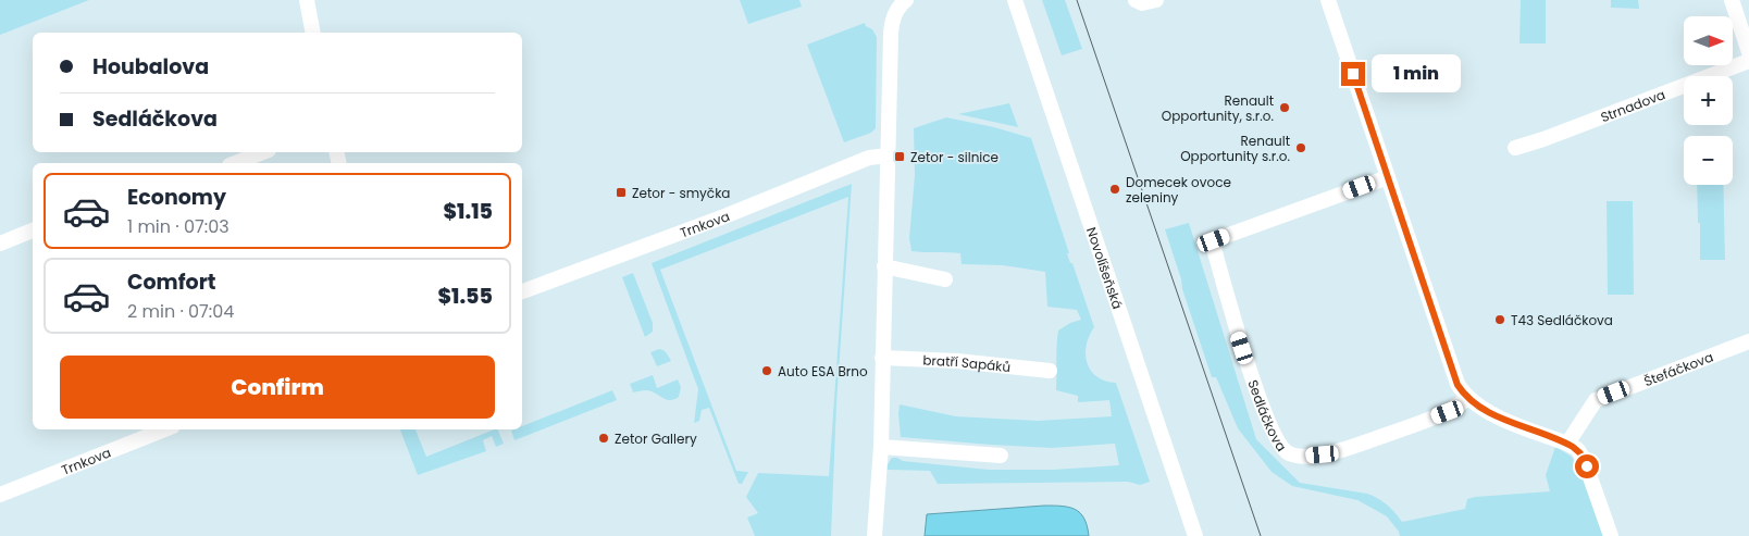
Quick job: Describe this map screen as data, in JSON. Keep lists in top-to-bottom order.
{
  "streets": {
    "street": [
      "Strnadova",
      "Trnkova",
      "Novolíšeňská",
      "bratří Sapáků",
      "Štefáčkova",
      "Sedláčkova"
    ]
  },
  "places": {
    "other": [
      "Renault Opportunity, s.r.o.",
      "Renault Opportunity s.r.o.",
      "Domecek ovoce zeleniny",
      "T43 Sedláčkova",
      "Auto ESA Brno",
      "Zetor Gallery"
    ],
    "transit": ["Zetor - silnice", "Zetor - smyčka"]
  },
  "north": "right",
  "page": {
    "map_buttons": ["+", "−"],
    "banner": ["Houbalova", "Sedláčkova"],
    "bubble": "1 min",
    "list": [
      {
        "name": "Economy",
        "note": "1 min · 07:03",
        "value": "$1.15"
      },
      {
        "name": "Comfort",
        "note": "2 min · 07:04",
        "value": "$1.55"
      }
    ],
    "buttons": "Confirm"
  }
}
